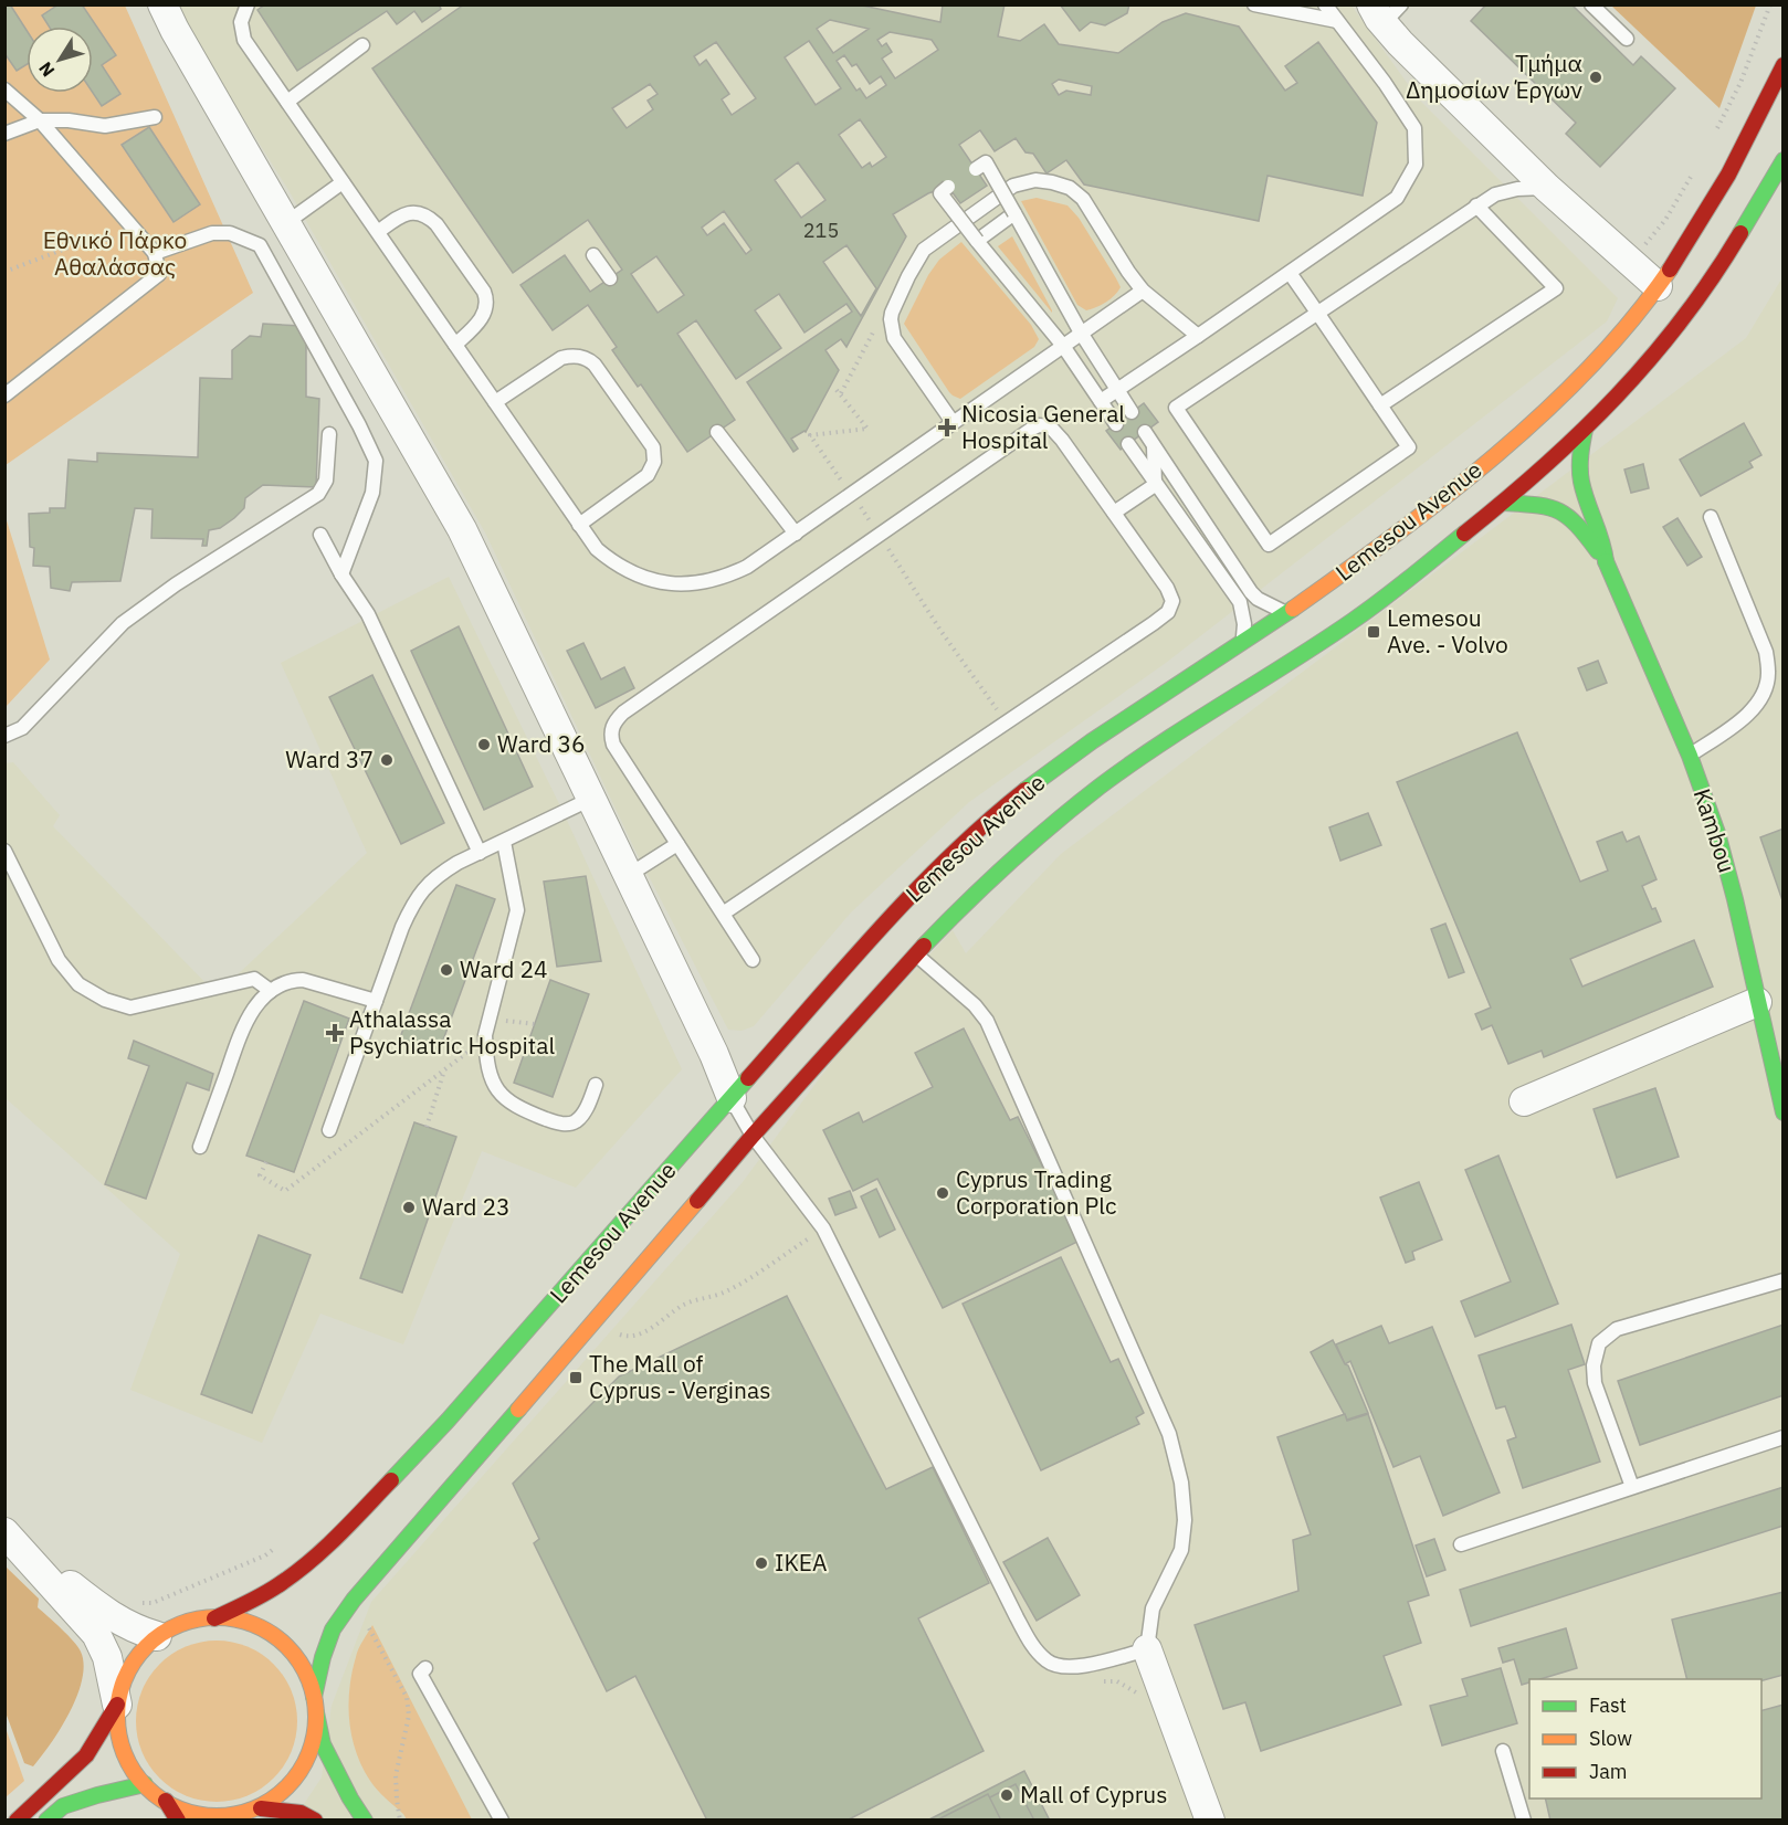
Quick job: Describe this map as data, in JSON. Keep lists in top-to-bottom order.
{
  "streets": {
    "main road": ["Lemesou Avenue", "Kambou"]
  },
  "parks": ["Εθνικό Πάρκο Αθαλάσσας"],
  "places": {
    "other": [
      "Τμήμα Δημοσίων Έργων",
      "Ward 36",
      "Ward 37",
      "Ward 24",
      "Cyprus Trading Corporation Plc",
      "Ward 23",
      "IKEA",
      "Mall of Cyprus"
    ],
    "health": ["Nicosia General Hospital", "Athalassa Psychiatric Hospital"],
    "transit": ["Lemesou Ave. - Volvo", "The Mall of Cyprus - Verginas"]
  },
  "house_numbers": ["215"],
  "legend": ["Fast", "Slow", "Jam"],
  "north": "bottom left"
}
